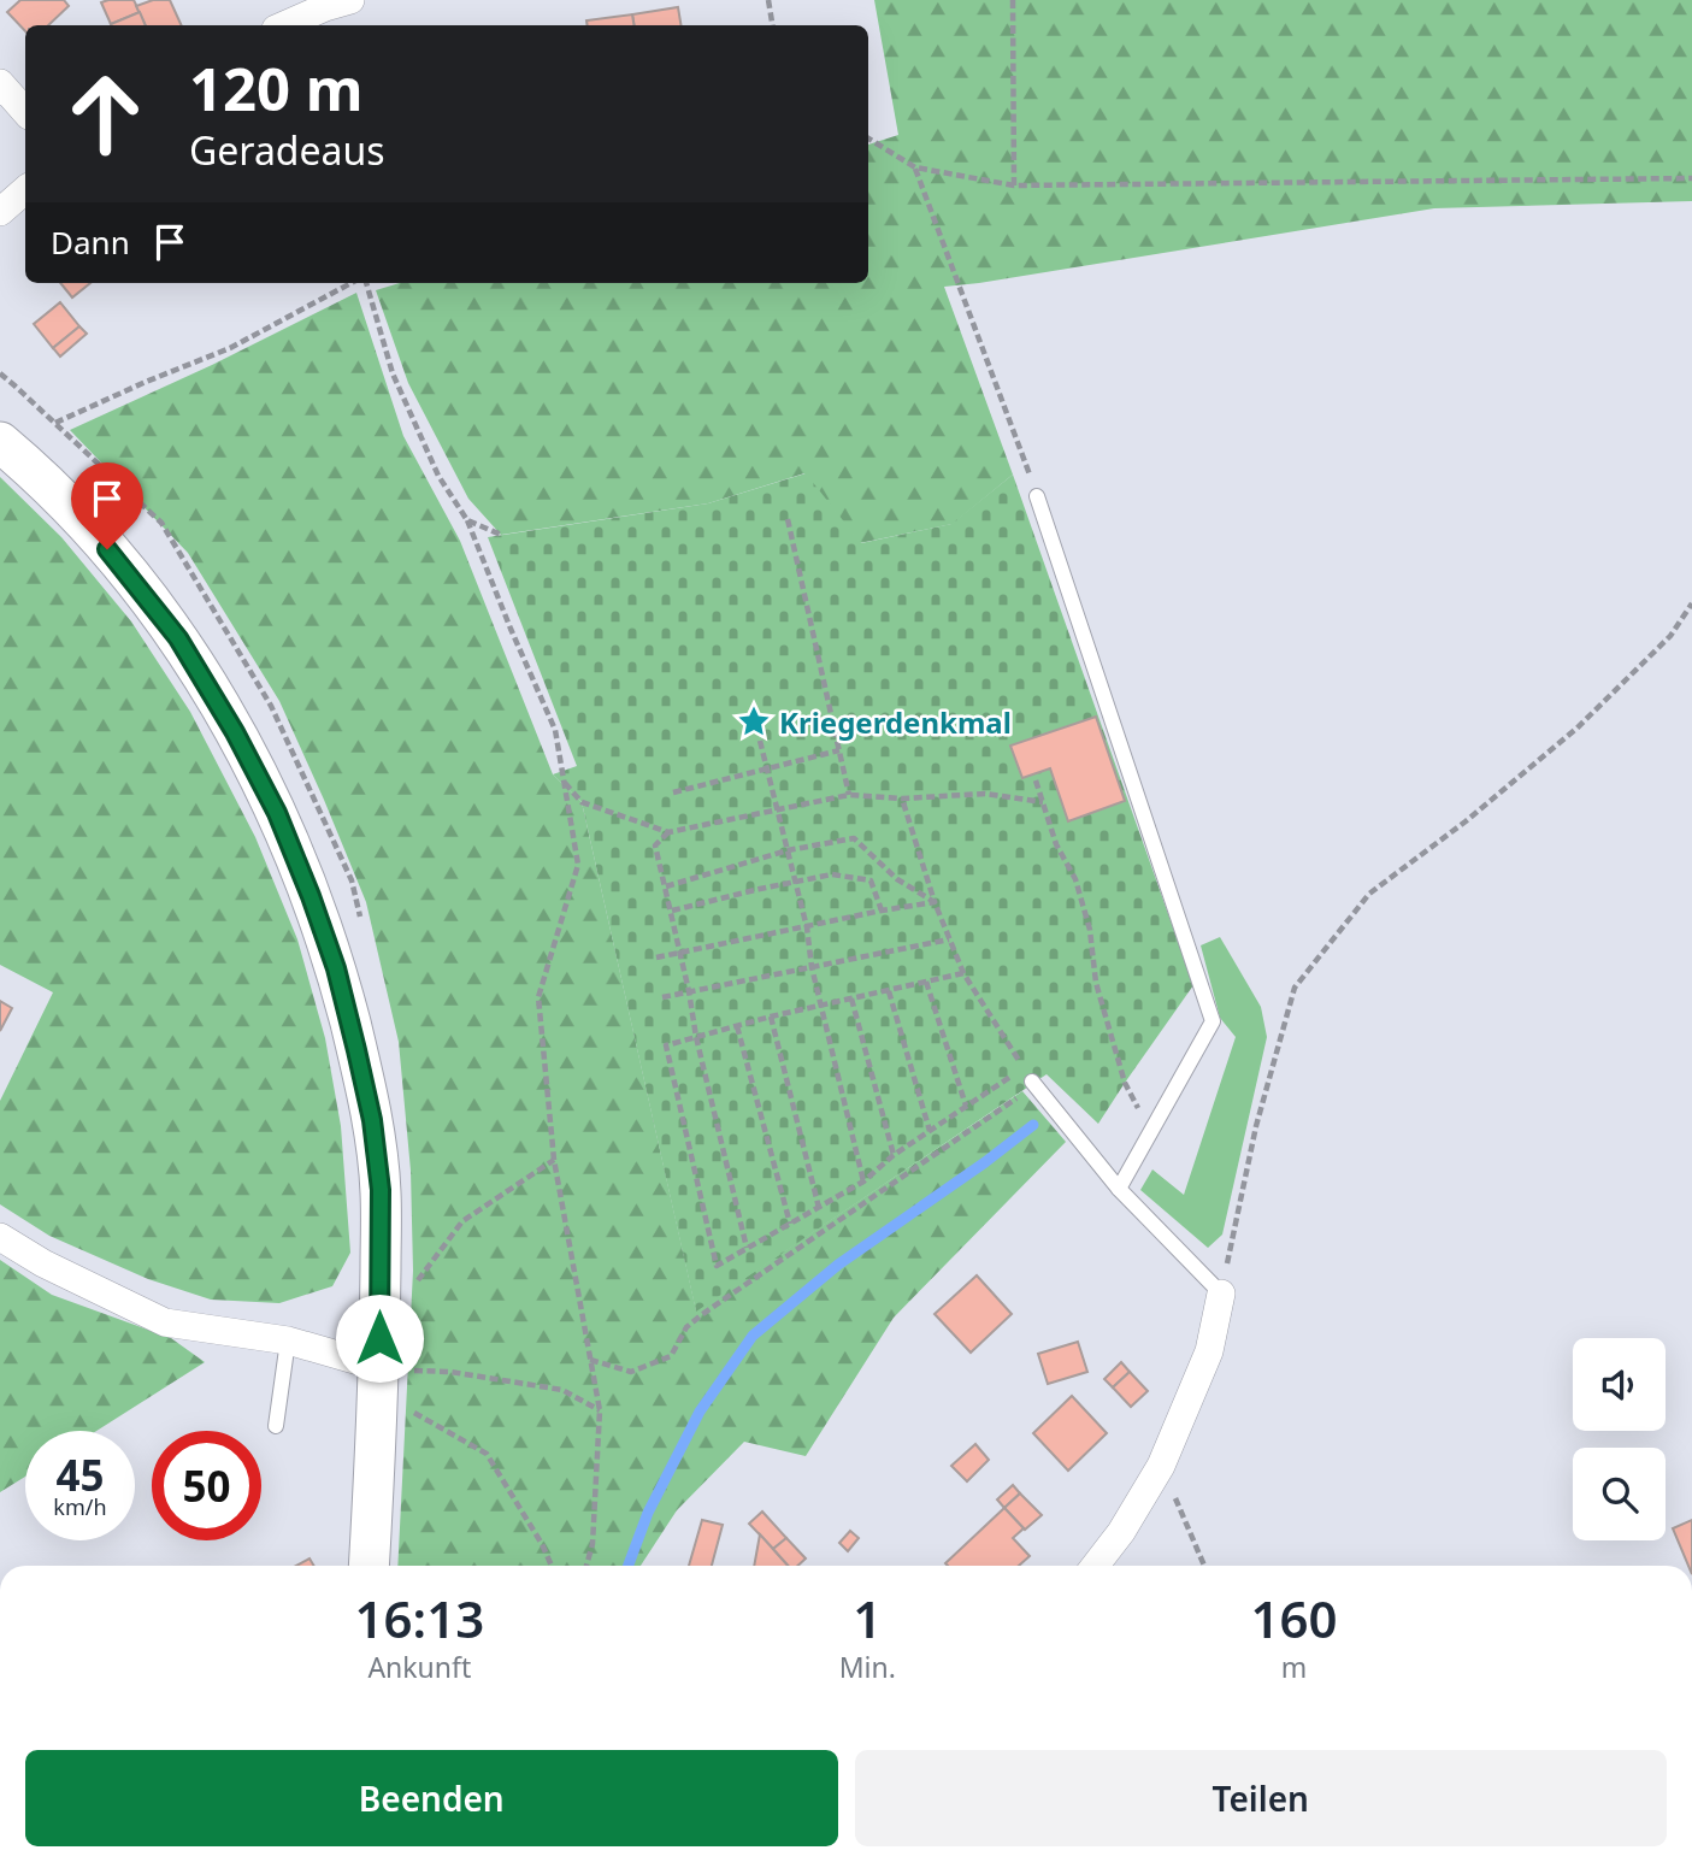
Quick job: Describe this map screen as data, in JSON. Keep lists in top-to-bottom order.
{
  "places": {
    "place": ["Kriegerdenkmal"]
  },
  "page": {
    "turn": ["120 m", "Geradeaus"],
    "then": "Dann",
    "speed": "45 km/h",
    "limit": "50",
    "eta": [
      "16:13",
      "Ankunft",
      "1",
      "Min.",
      "160",
      "m"
    ],
    "buttons": ["Beenden", "Teilen"]
  }
}
